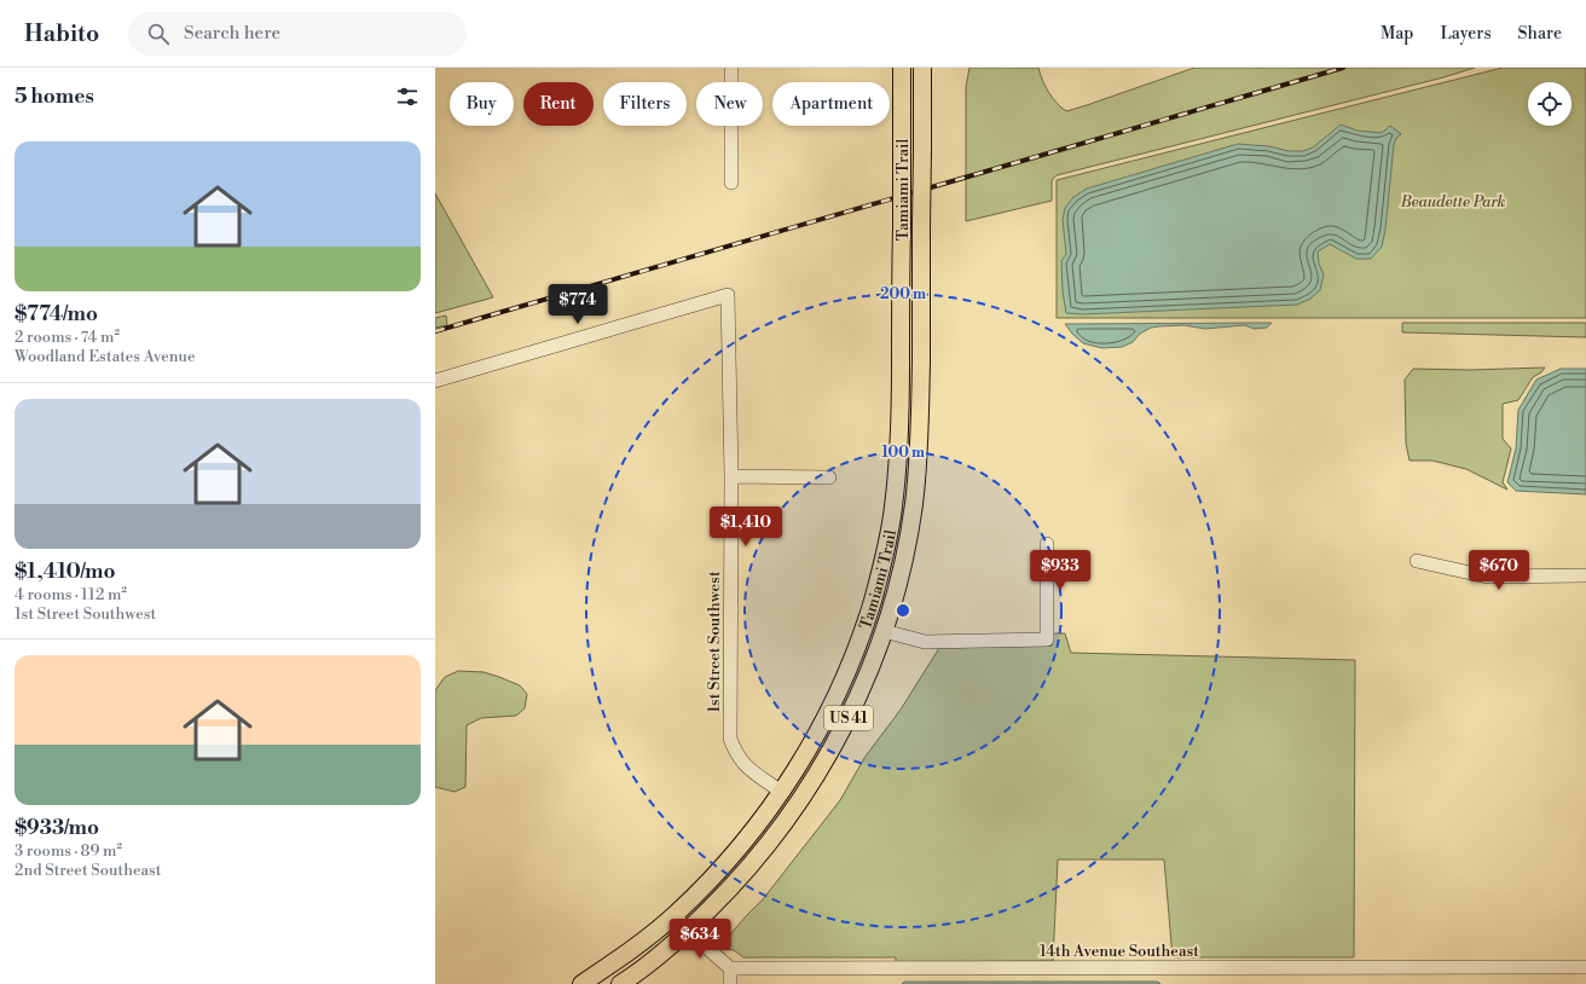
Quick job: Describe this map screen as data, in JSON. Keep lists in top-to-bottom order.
{
  "streets": {
    "main road": ["Tamiami Trail", "US 41"],
    "street": ["1st Street Southwest", "14th Avenue Southeast"]
  },
  "crossings": [
    ["Tamiami Trail", "1st Street Southwest"]
  ],
  "parks": ["Beaudette Park"],
  "page": {
    "header": "Habito",
    "search": "Search here",
    "nav": ["Map", "Layers", "Share"],
    "heading": "5 homes",
    "chip": [
      "Buy",
      "Rent",
      "Filters",
      "New",
      "Apartment"
    ],
    "list": [
      {
        "name": "$774/mo",
        "note": "2 rooms · 74 m² · Woodland Estates Avenue"
      },
      {
        "name": "$1,410/mo",
        "note": "4 rooms · 112 m² · 1st Street Southwest"
      },
      {
        "name": "$933/mo",
        "note": "3 rooms · 89 m² · 2nd Street Southeast"
      }
    ],
    "price": [
      "$774",
      "$1,410",
      "$933",
      "$670",
      "$634"
    ]
  },
  "rings": ["200 m", "100 m"]
}
